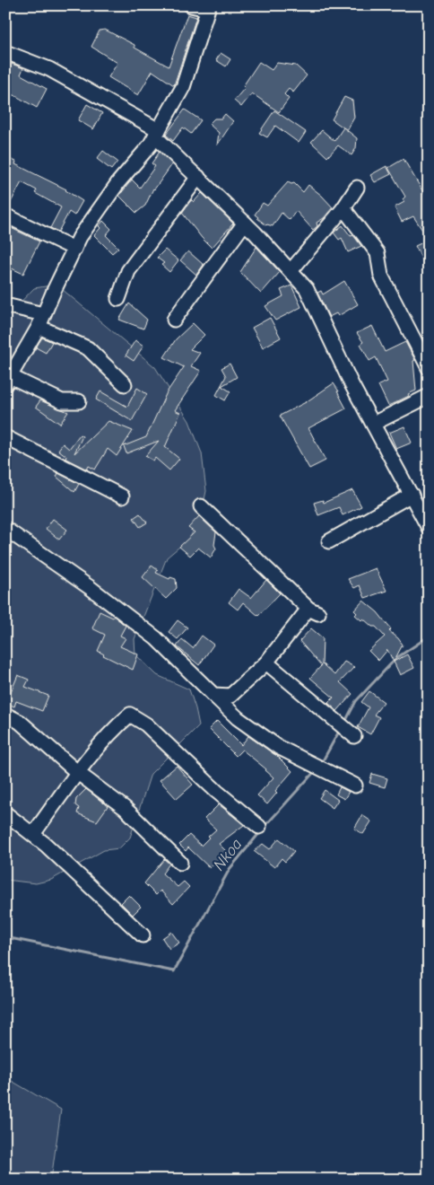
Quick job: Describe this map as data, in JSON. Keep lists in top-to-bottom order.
{
  "water": ["Nkoa"]
}
